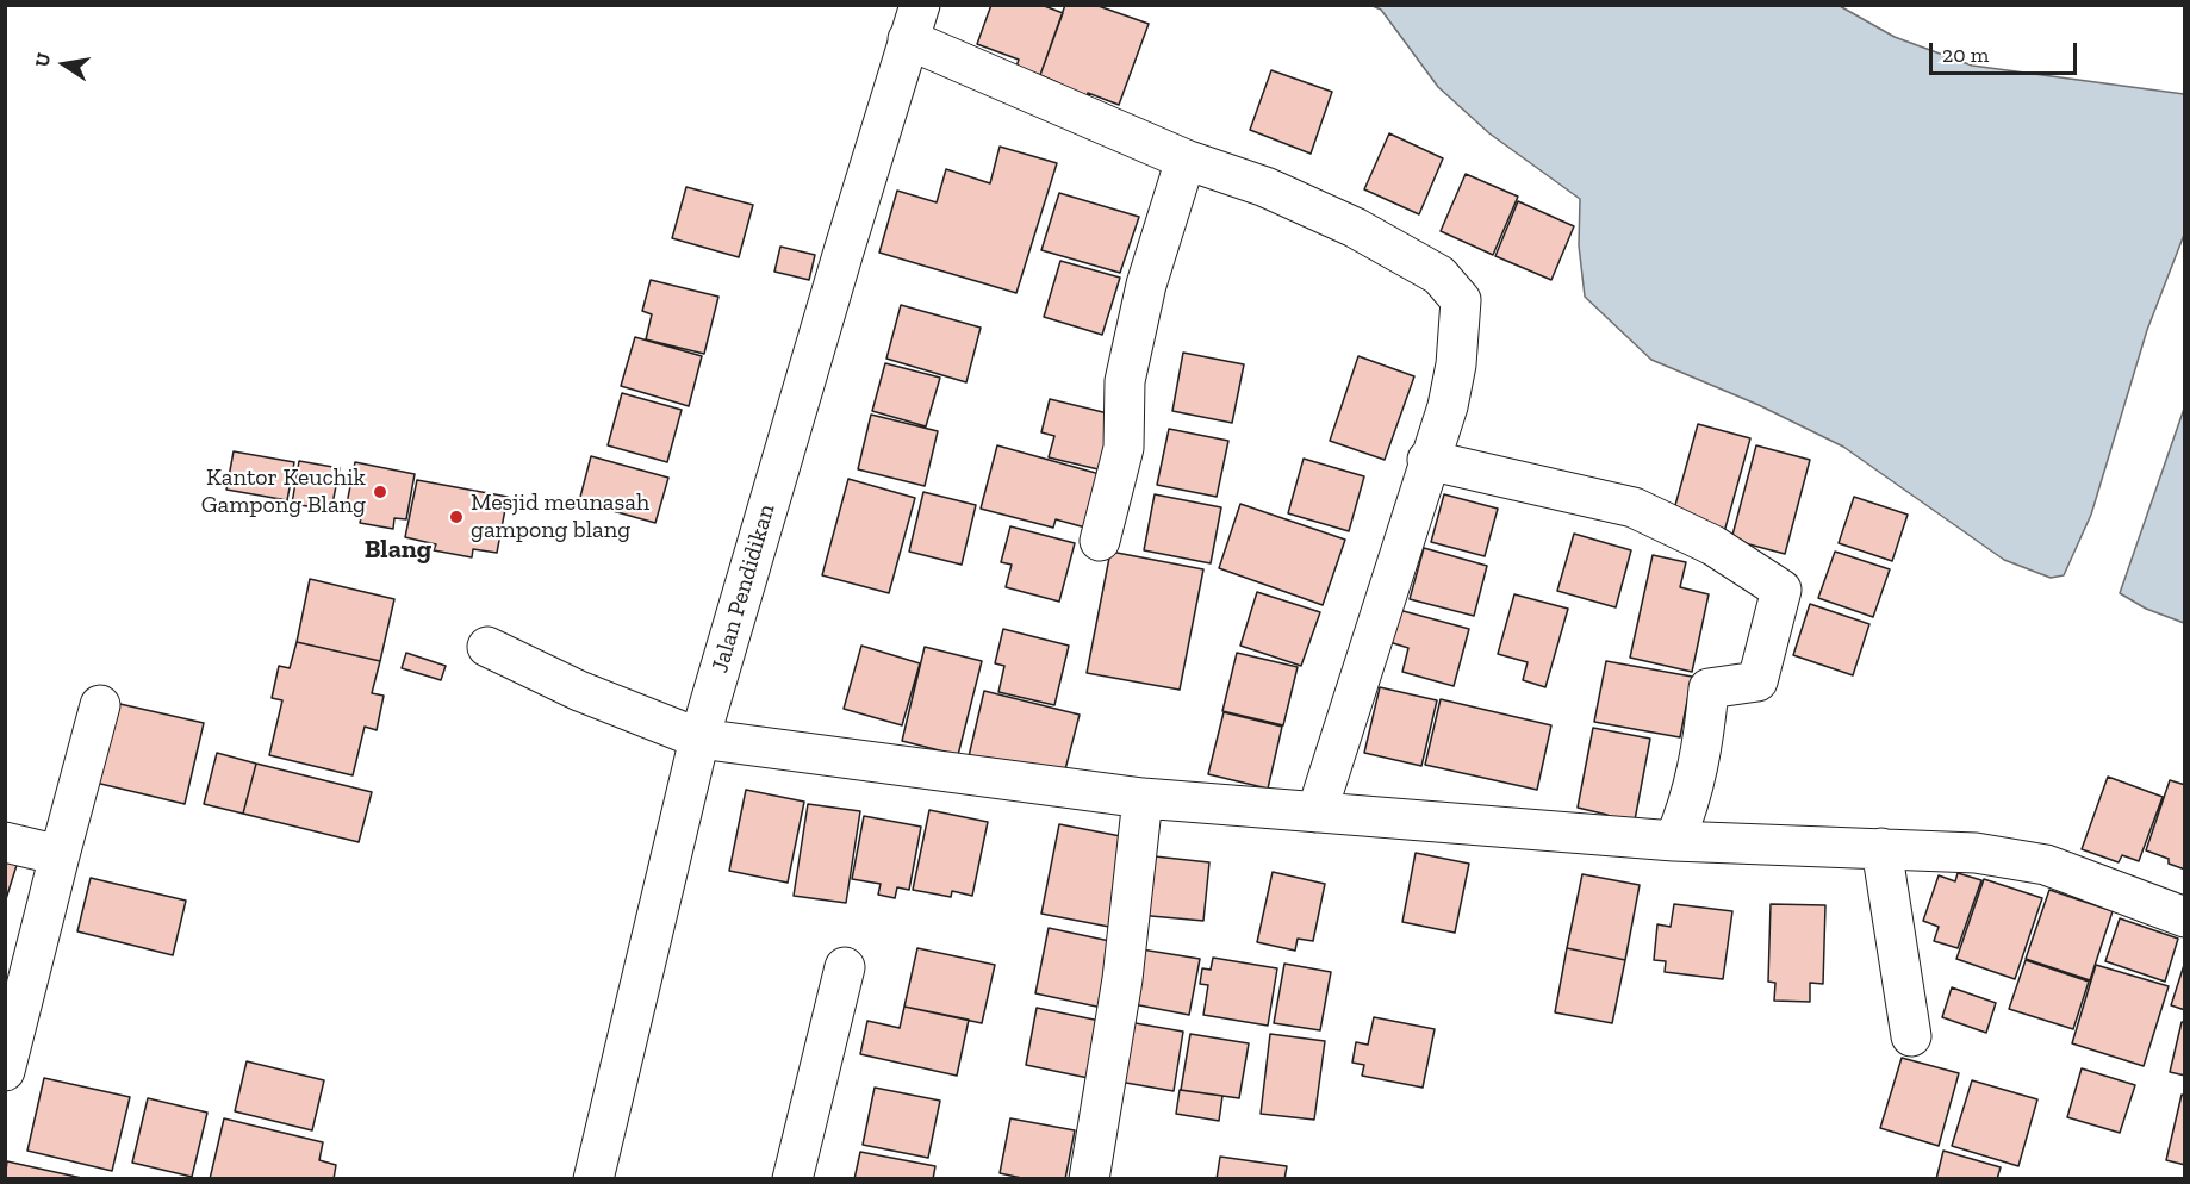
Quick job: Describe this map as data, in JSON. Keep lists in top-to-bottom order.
{
  "streets": {
    "street": ["Jalan Pendidikan"]
  },
  "districts": ["Blang"],
  "places": ["Kantor Keuchik Gampong Blang", "Mesjid meunasah gampong blang"],
  "scale_bar": "20 m",
  "north": "left"
}
